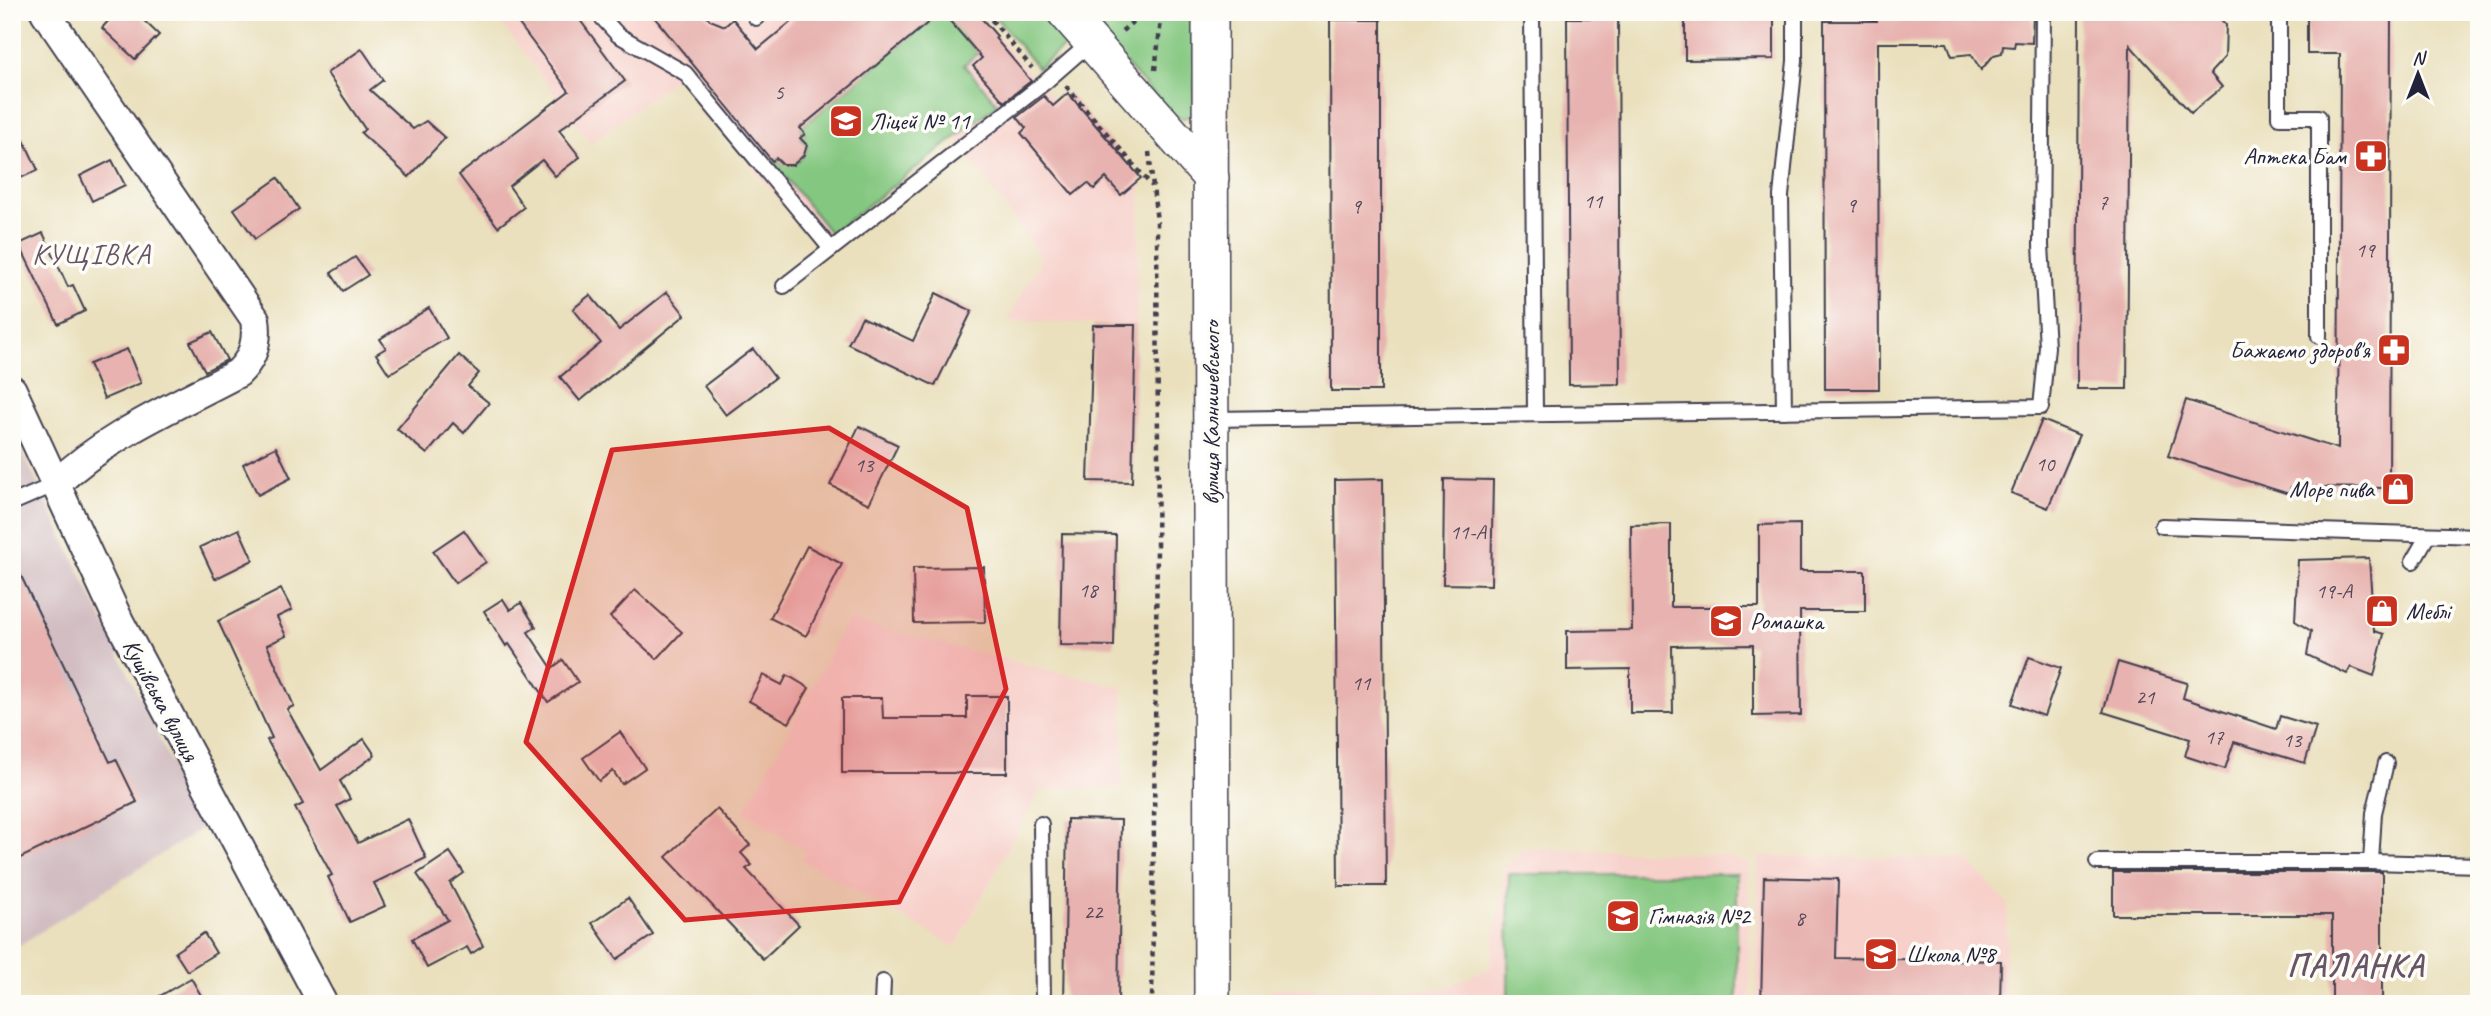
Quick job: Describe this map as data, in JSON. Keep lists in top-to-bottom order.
{
  "streets": {
    "street": ["вулиця Калнишевського", "Кущівська вулиця"]
  },
  "districts": ["КУЩІВКА", "ПАЛАНКА"],
  "places": {
    "school or university": [
      "Ліцей № 11",
      "Ромашка",
      "Гімназія №2",
      "Школа №8"
    ],
    "pharmacy": ["Аптека Бам", "Бажаємо здоров'я"],
    "shop": ["Море пива", "Меблі"]
  },
  "house_numbers": [
    "5",
    "11",
    "7",
    "9",
    "9",
    "19",
    "10",
    "13",
    "11-А",
    "18",
    "19-А",
    "11",
    "21",
    "17",
    "13",
    "22",
    "8"
  ],
  "north": "top"
}
